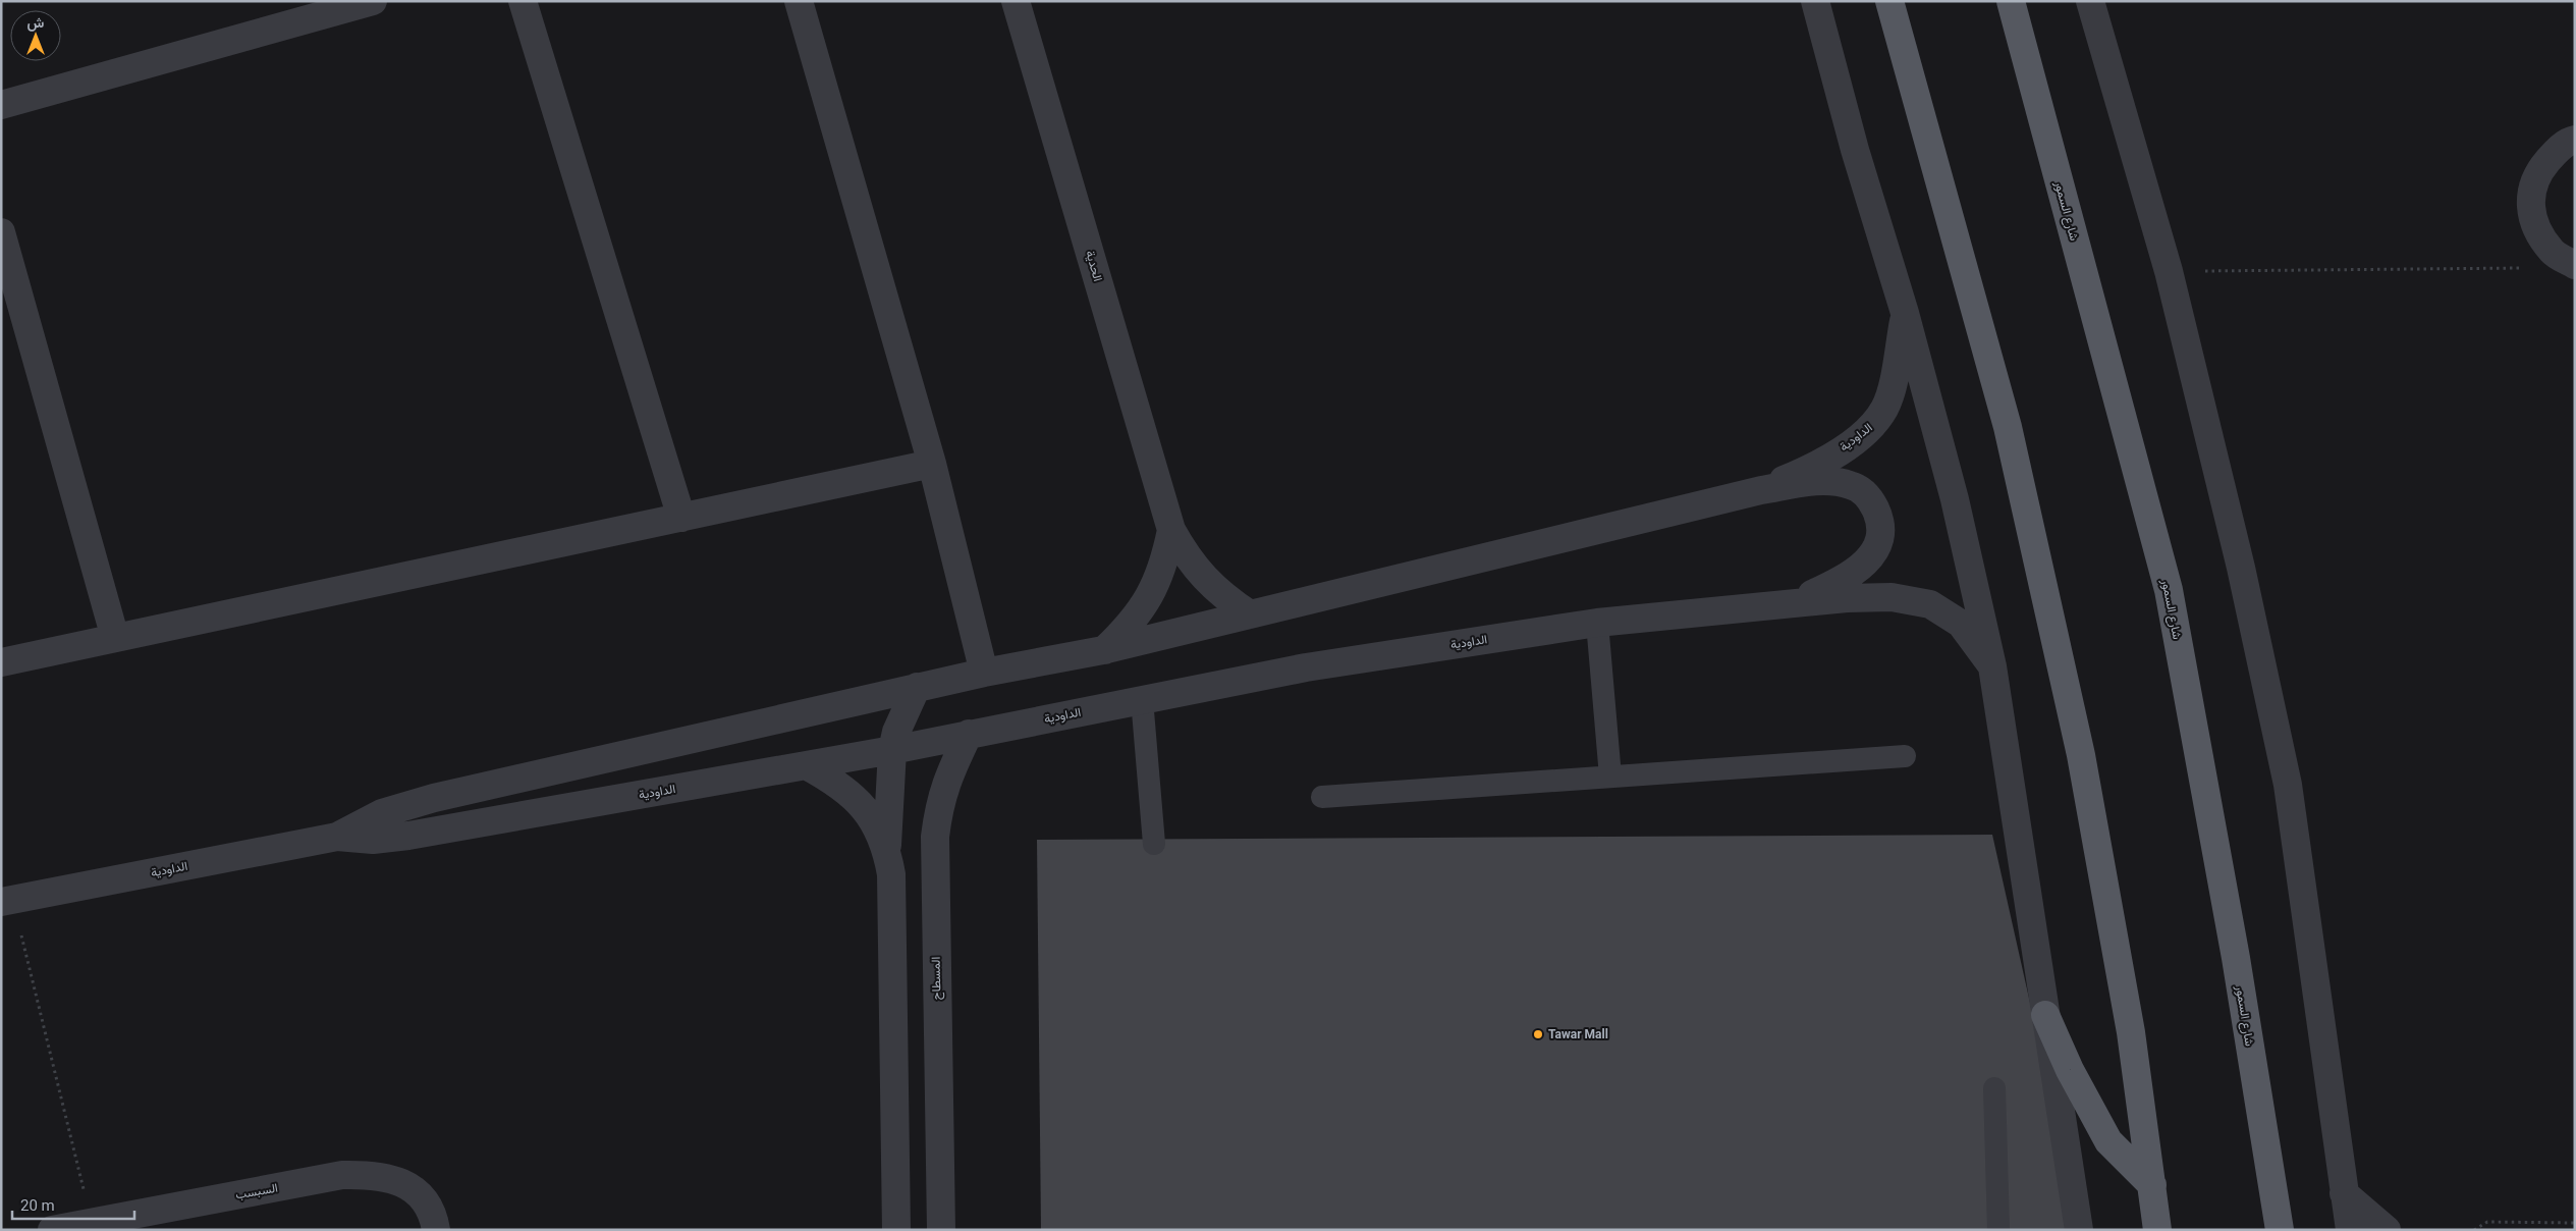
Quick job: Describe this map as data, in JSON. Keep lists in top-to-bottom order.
{
  "streets": {
    "main road": ["شارع السمور"],
    "street": [
      "الحدية",
      "الداودية",
      "المسطاح",
      "السبسب"
    ]
  },
  "crossings": [
    ["الحدية", "الداودية"],
    ["الداودية", "المسطاح"]
  ],
  "places": ["Tawar Mall"],
  "scale_bar": "20 m",
  "north": "top"
}
